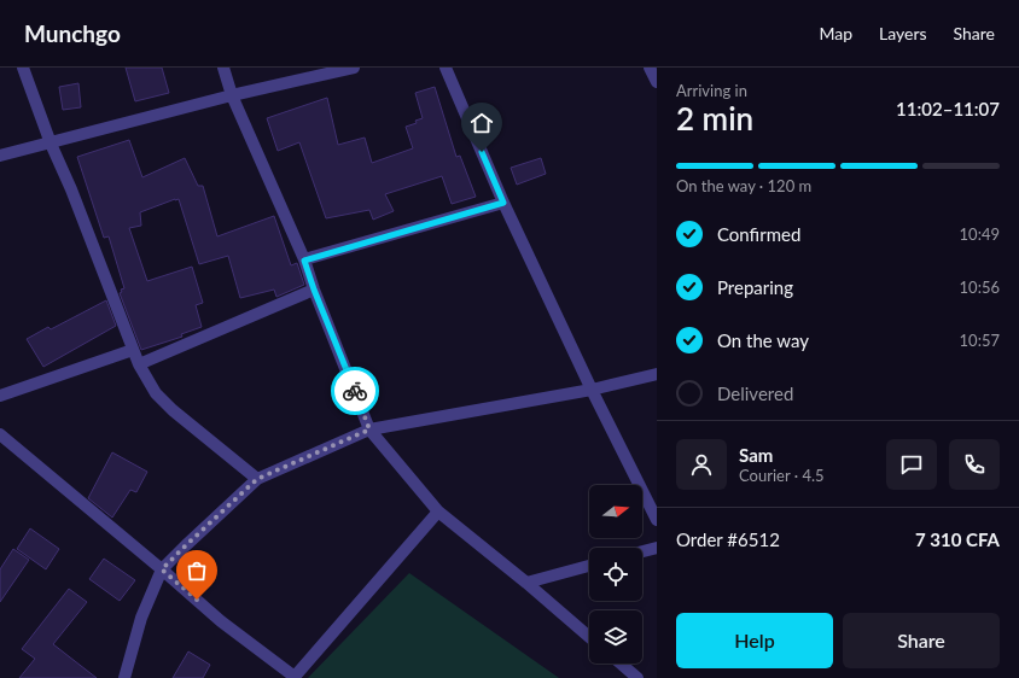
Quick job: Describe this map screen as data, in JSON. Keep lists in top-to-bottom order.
{
  "north": "right",
  "page": {
    "header": "Munchgo",
    "nav": ["Map", "Layers", "Share"],
    "heading": ["2 min", "Arriving in", "11:02–11:07"],
    "panel": [
      "Sam",
      "Courier · 4.5",
      "Order #6512",
      "7 310 CFA"
    ],
    "bar": "On the way · 120 m",
    "list": [
      ["Confirmed", "10:49"],
      ["Preparing", "10:56"],
      ["On the way", "10:57"],
      "Delivered"
    ],
    "buttons": ["Help", "Share"]
  }
}
